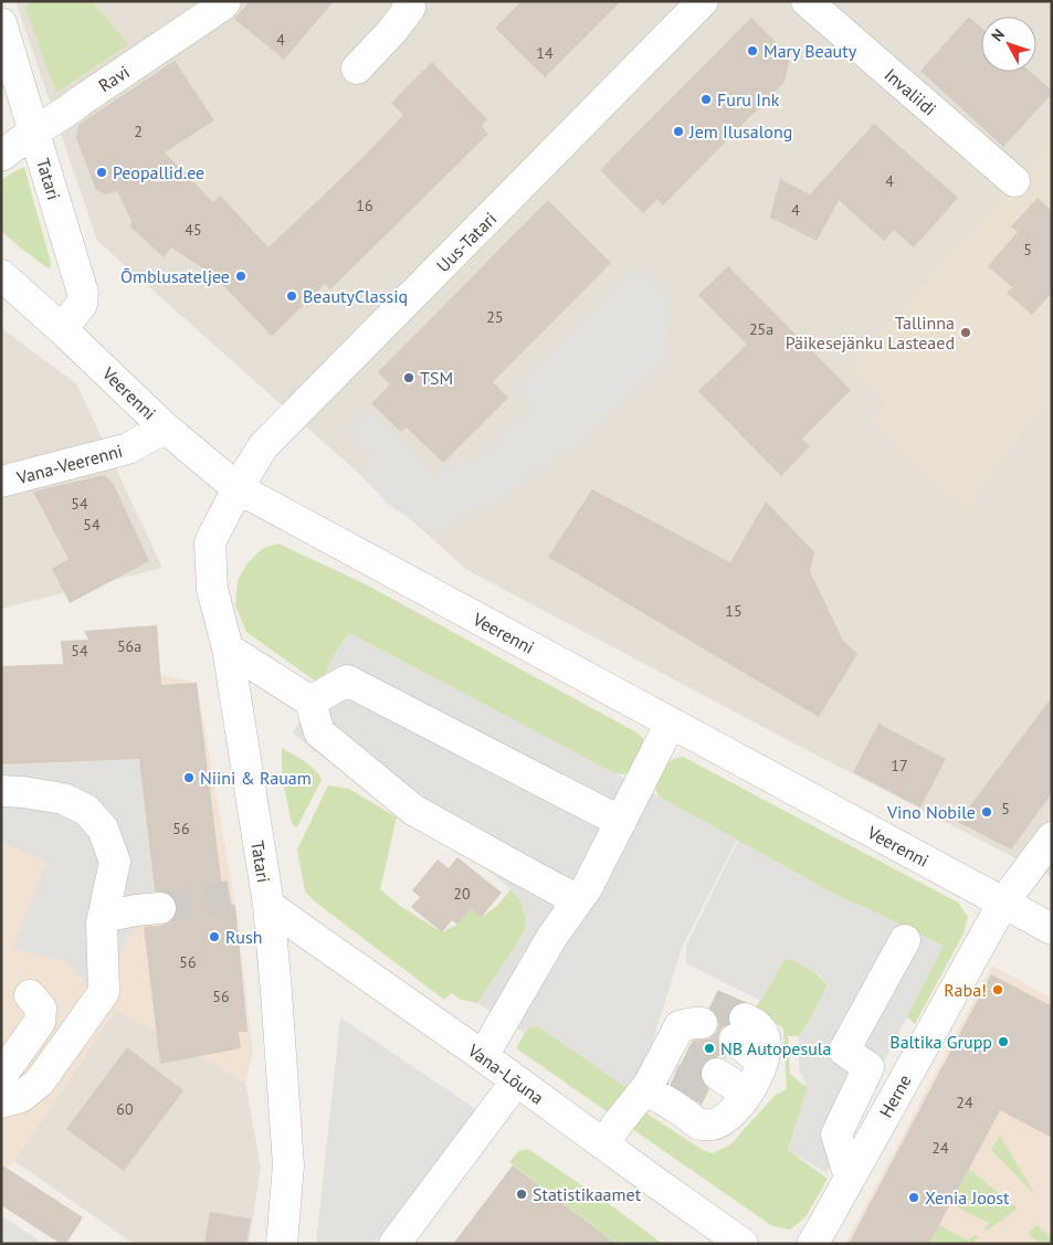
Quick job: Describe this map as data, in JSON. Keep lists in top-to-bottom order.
{
  "streets": {
    "street": [
      "Ravi",
      "Invaliidi",
      "Tatari",
      "Uus-Tatari",
      "Veerenni",
      "Vana-Veerenni",
      "Vana-Lõuna",
      "Herne"
    ]
  },
  "crossings": [
    ["Ravi", "Tatari"],
    ["Tatari", "Uus-Tatari"],
    ["Tatari", "Veerenni"],
    ["Tatari", "Vana-Lõuna"],
    ["Uus-Tatari", "Veerenni"],
    ["Veerenni", "Vana-Veerenni"],
    ["Veerenni", "Herne"]
  ],
  "places": [
    "Mary Beauty",
    "Furu Ink",
    "Jem Ilusalong",
    "Peopallid.ee",
    "Õmblusateljee",
    "BeautyClassiq",
    "Tallinna Päikesejänku Lasteaed",
    "TSM",
    "Niini & Rauam",
    "Vino Nobile",
    "Rush",
    "Raba!",
    "Baltika Grupp",
    "NB Autopesula",
    "Statistikaamet",
    "Xenia Joost"
  ],
  "house_numbers": [
    "4",
    "14",
    "2",
    "4",
    "16",
    "4",
    "45",
    "5",
    "25",
    "25a",
    "54",
    "54",
    "15",
    "56a",
    "54",
    "17",
    "5",
    "56",
    "20",
    "56",
    "56",
    "24",
    "60",
    "24"
  ],
  "north": "top left"
}
